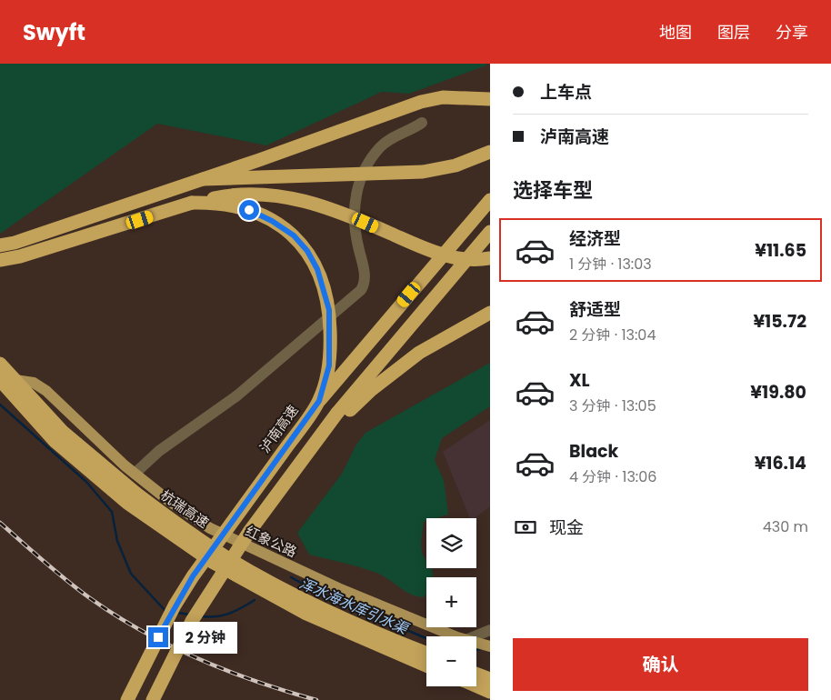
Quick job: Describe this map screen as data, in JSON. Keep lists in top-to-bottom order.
{
  "streets": {
    "highway": ["泸南高速", "杭瑞高速"],
    "main road": ["红象公路"]
  },
  "crossings": [
    ["杭瑞高速", "红象公路"]
  ],
  "water": ["浑水海水库引水渠"],
  "page": {
    "header": "Swyft",
    "nav": ["地图", "图层", "分享"],
    "banner": ["上车点", "泸南高速"],
    "heading": "选择车型",
    "list": [
      {
        "name": "经济型",
        "note": "1 分钟 · 13:03",
        "value": "¥11.65"
      },
      {
        "name": "舒适型",
        "note": "2 分钟 · 13:04",
        "value": "¥15.72"
      },
      {
        "name": "XL",
        "note": "3 分钟 · 13:05",
        "value": "¥19.80"
      },
      {
        "name": "Black",
        "note": "4 分钟 · 13:06",
        "value": "¥16.14"
      }
    ],
    "pay": ["现金", "430 m"],
    "map_buttons": ["+", "−"],
    "bubble": "2 分钟",
    "buttons": "确认"
  }
}
